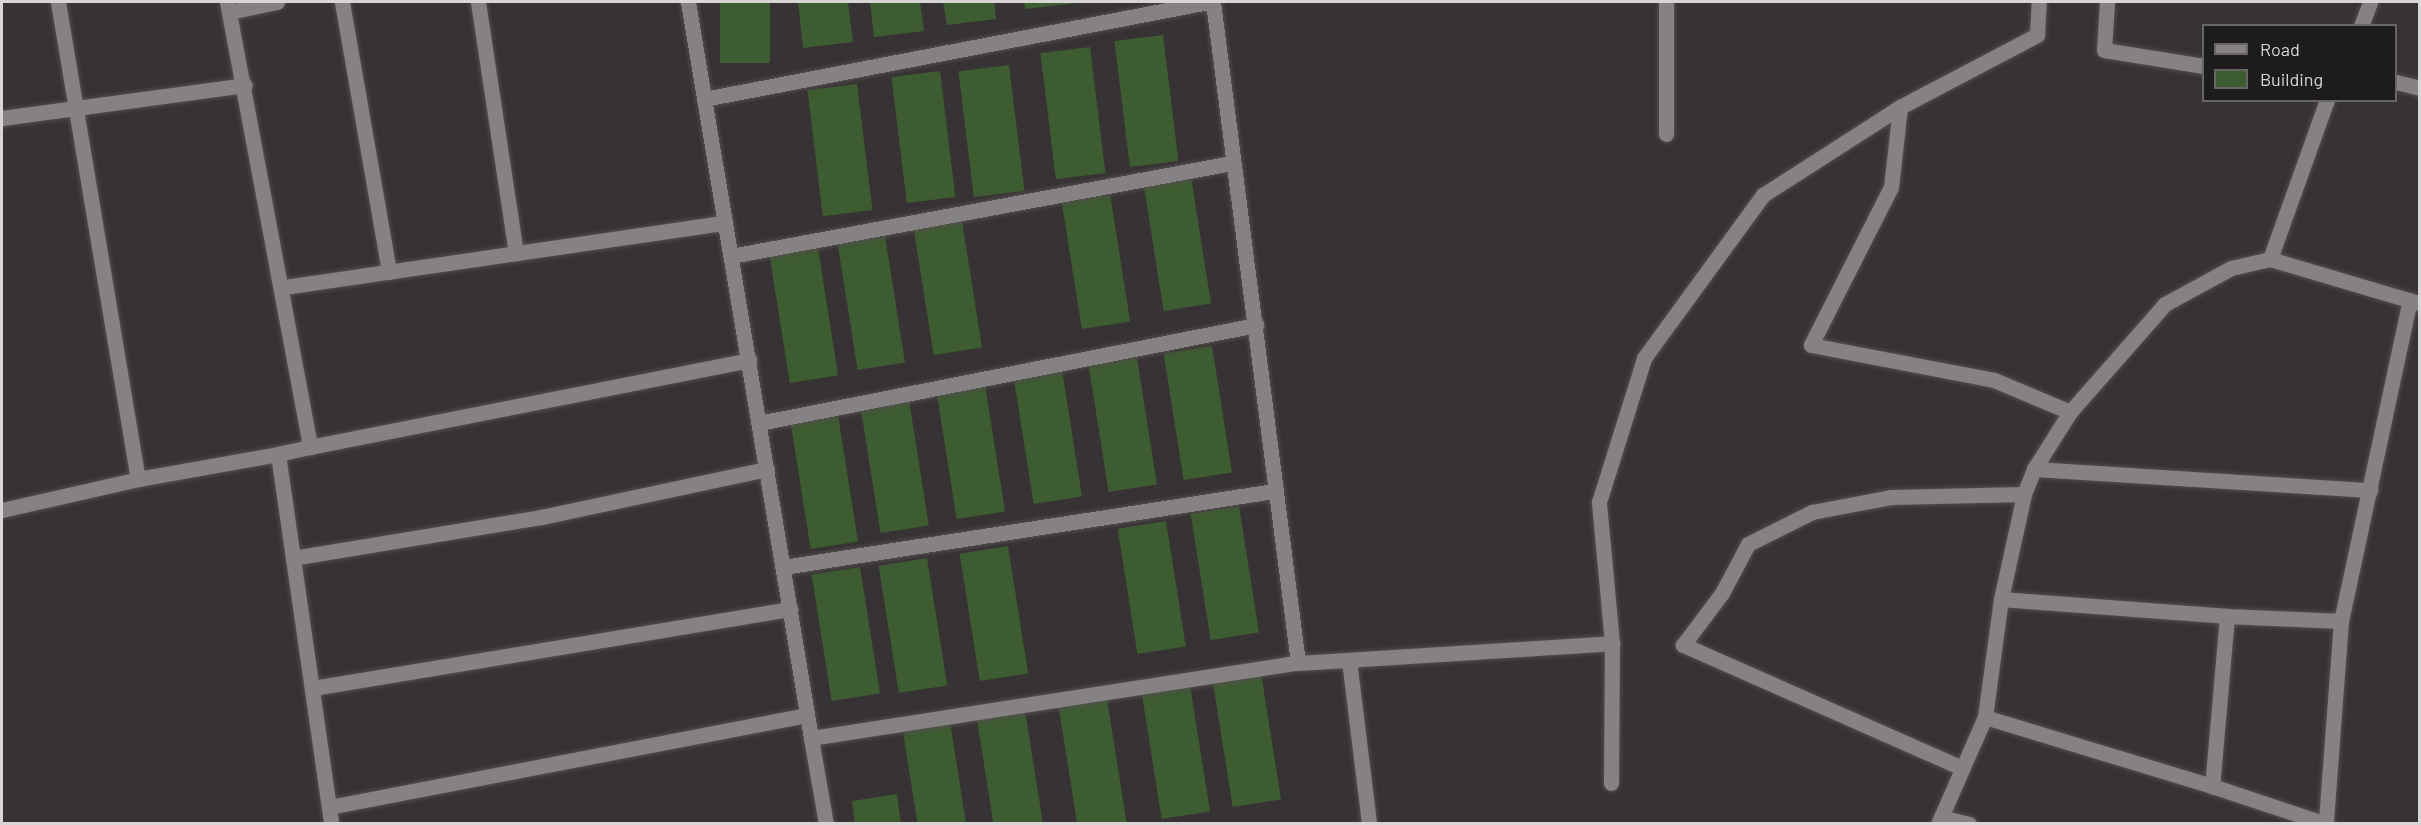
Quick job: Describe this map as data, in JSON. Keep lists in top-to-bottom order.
{
  "legend": ["Road", "Building"]
}
